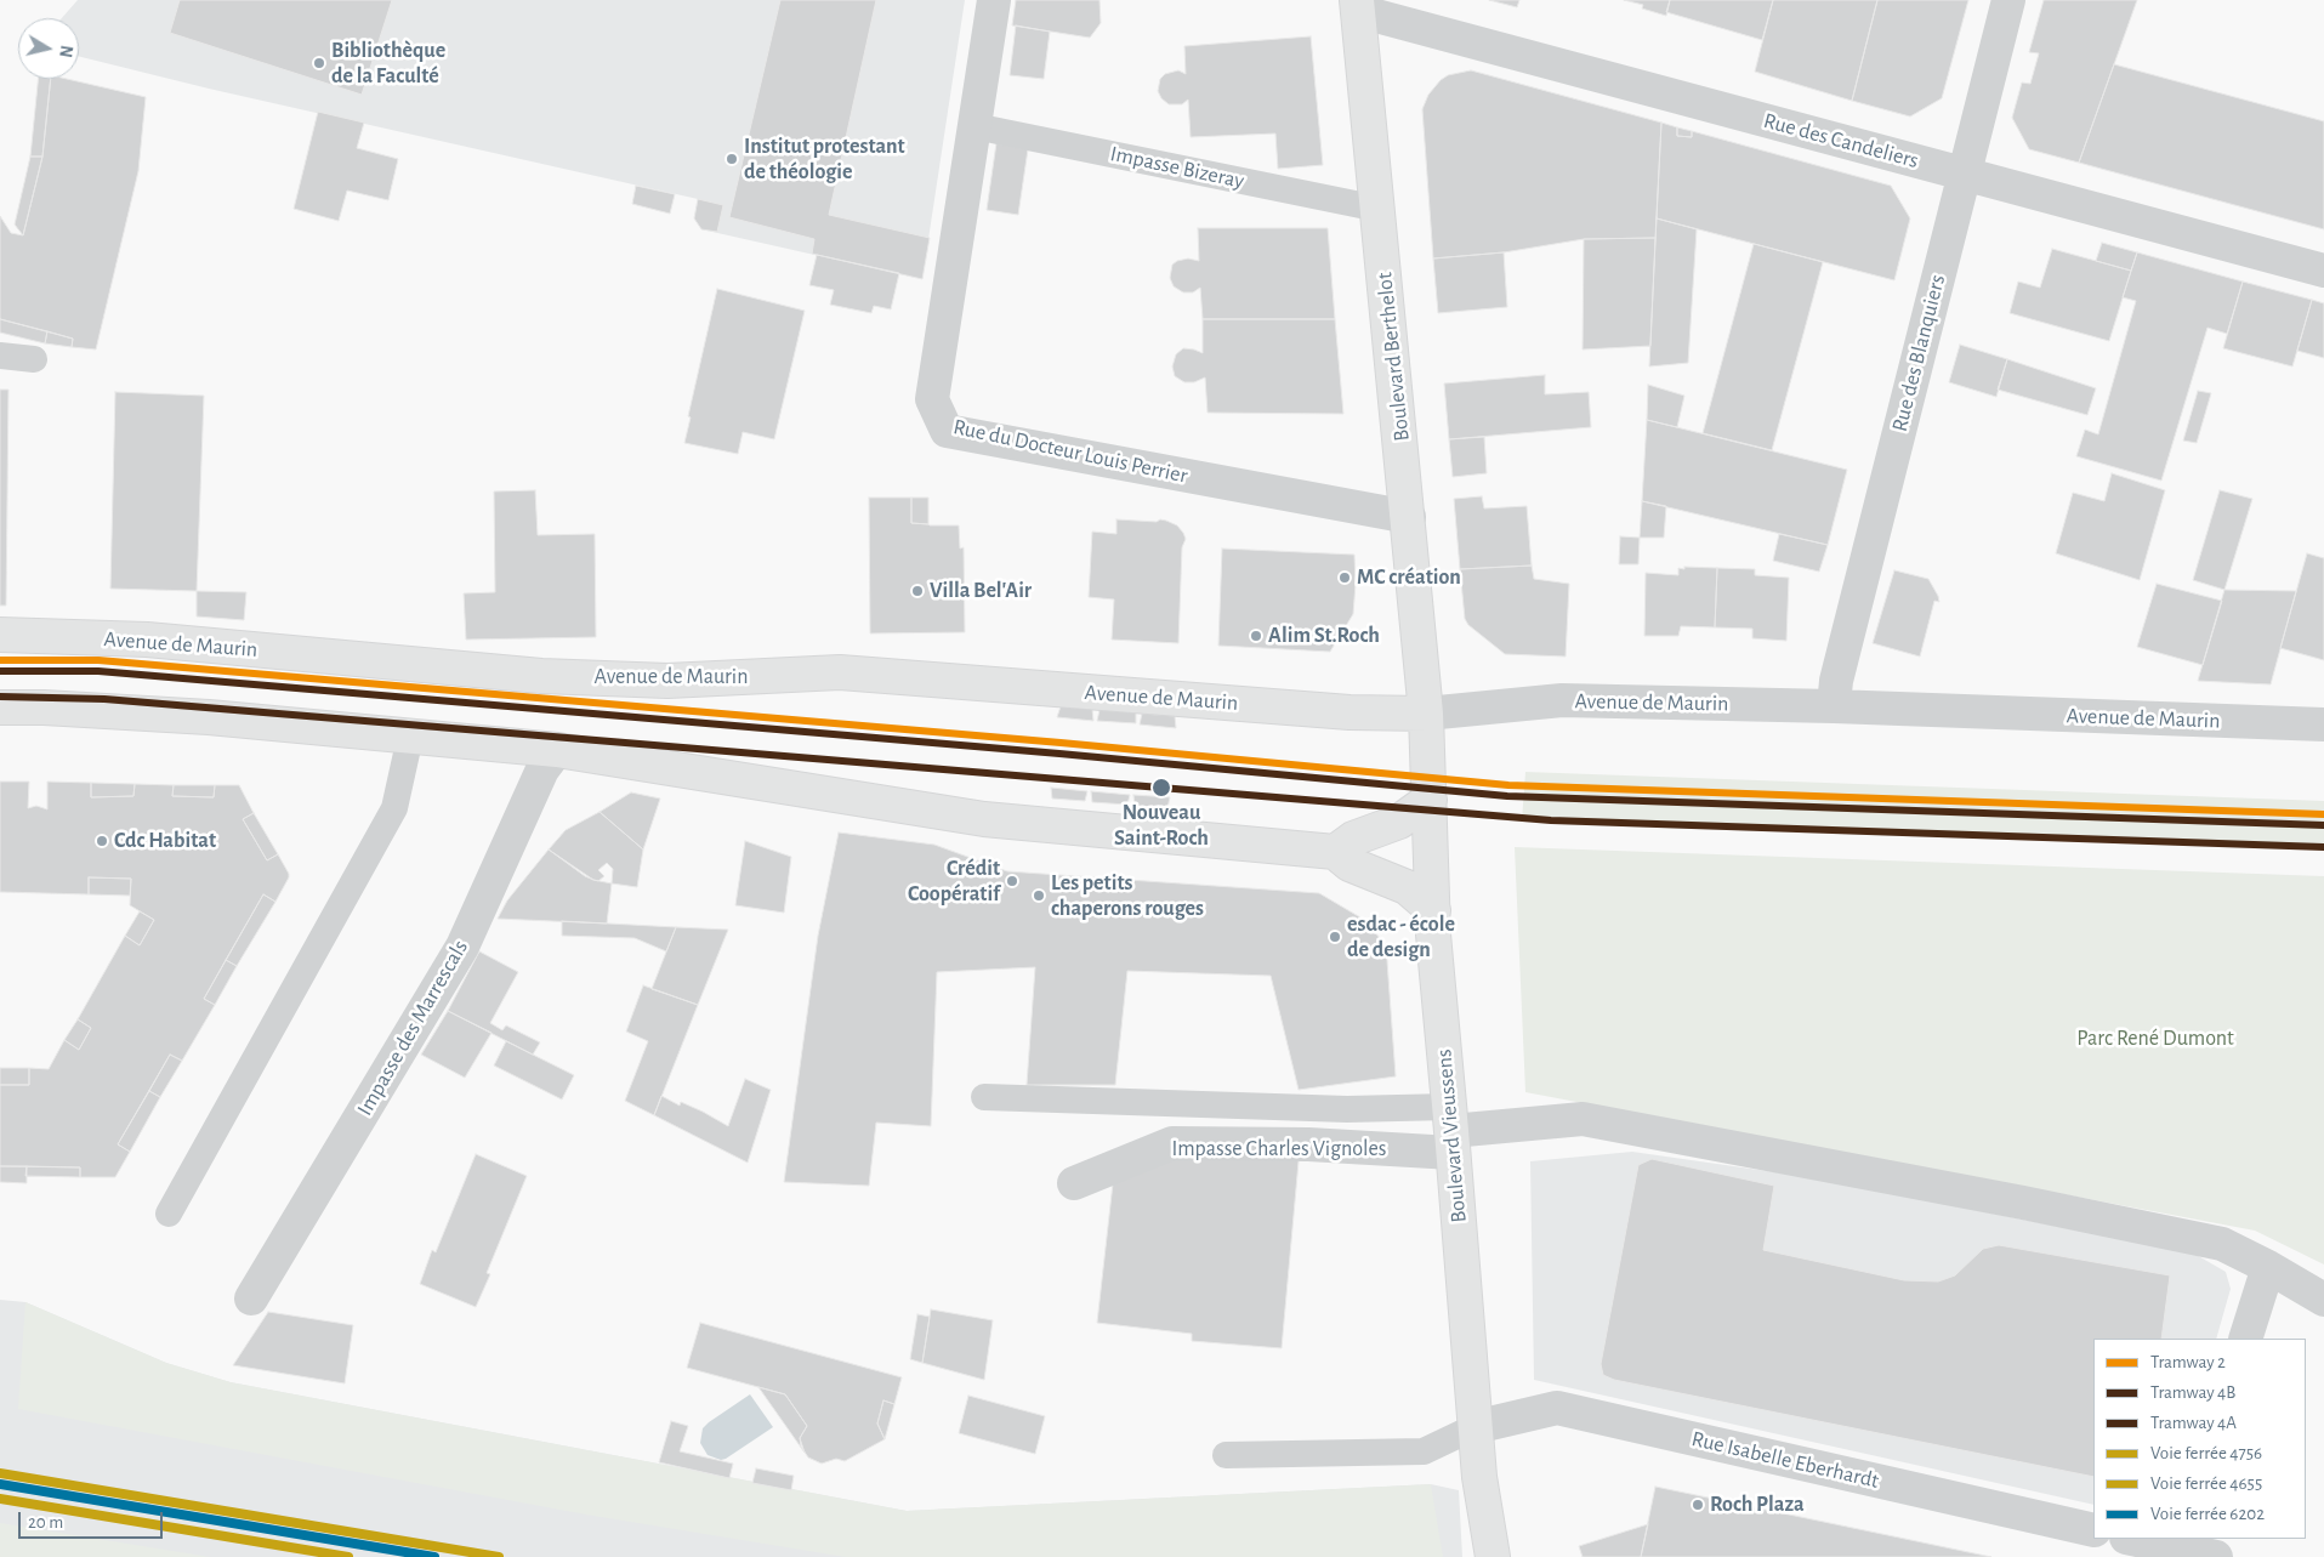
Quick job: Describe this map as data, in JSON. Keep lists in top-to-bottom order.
{
  "streets": {
    "street": [
      "Rue des Candeliers",
      "Rue des Blanquiers",
      "Boulevard Berthelot",
      "Rue du Docteur Louis Perrier",
      "Avenue de Maurin",
      "Impasse des Marrescals",
      "Boulevard Vieussens",
      "Impasse Charles Vignoles",
      "Rue Isabelle Eberhardt"
    ],
    "lane": ["Impasse Bizeray"]
  },
  "crossings": [
    ["Rue des Candeliers", "Rue des Blanquiers"],
    ["Rue des Candeliers", "Boulevard Berthelot"],
    ["Impasse Bizeray", "Boulevard Berthelot"],
    ["Impasse Bizeray", "Rue du Docteur Louis Perrier"],
    ["Rue des Blanquiers", "Avenue de Maurin"],
    ["Boulevard Berthelot", "Rue du Docteur Louis Perrier"],
    ["Boulevard Berthelot", "Avenue de Maurin"],
    ["Boulevard Berthelot", "Boulevard Vieussens"],
    ["Avenue de Maurin", "Boulevard Vieussens"],
    ["Boulevard Vieussens", "Impasse Charles Vignoles"],
    ["Boulevard Vieussens", "Rue Isabelle Eberhardt"]
  ],
  "parks": ["Parc René Dumont"],
  "places": [
    "Bibliothèque de la Faculté",
    "Institut protestant de théologie",
    "MC création",
    "Villa Bel'Air",
    "Alim St.Roch",
    "Nouveau Saint-Roch",
    "Cdc Habitat",
    "Crédit Coopératif",
    "Les petits chaperons rouges",
    "esdac - école de design",
    "Roch Plaza"
  ],
  "lines": [
    "tram line 2",
    "tram line 4B",
    "tram line 4A",
    "rail line 4655",
    "rail line 6202",
    "rail line 4756"
  ],
  "legend": [
    "Tramway 2",
    "Tramway 4B",
    "Tramway 4A",
    "Voie ferrée 4756",
    "Voie ferrée 4655",
    "Voie ferrée 6202"
  ],
  "scale_bar": "20 m",
  "north": "right"
}
